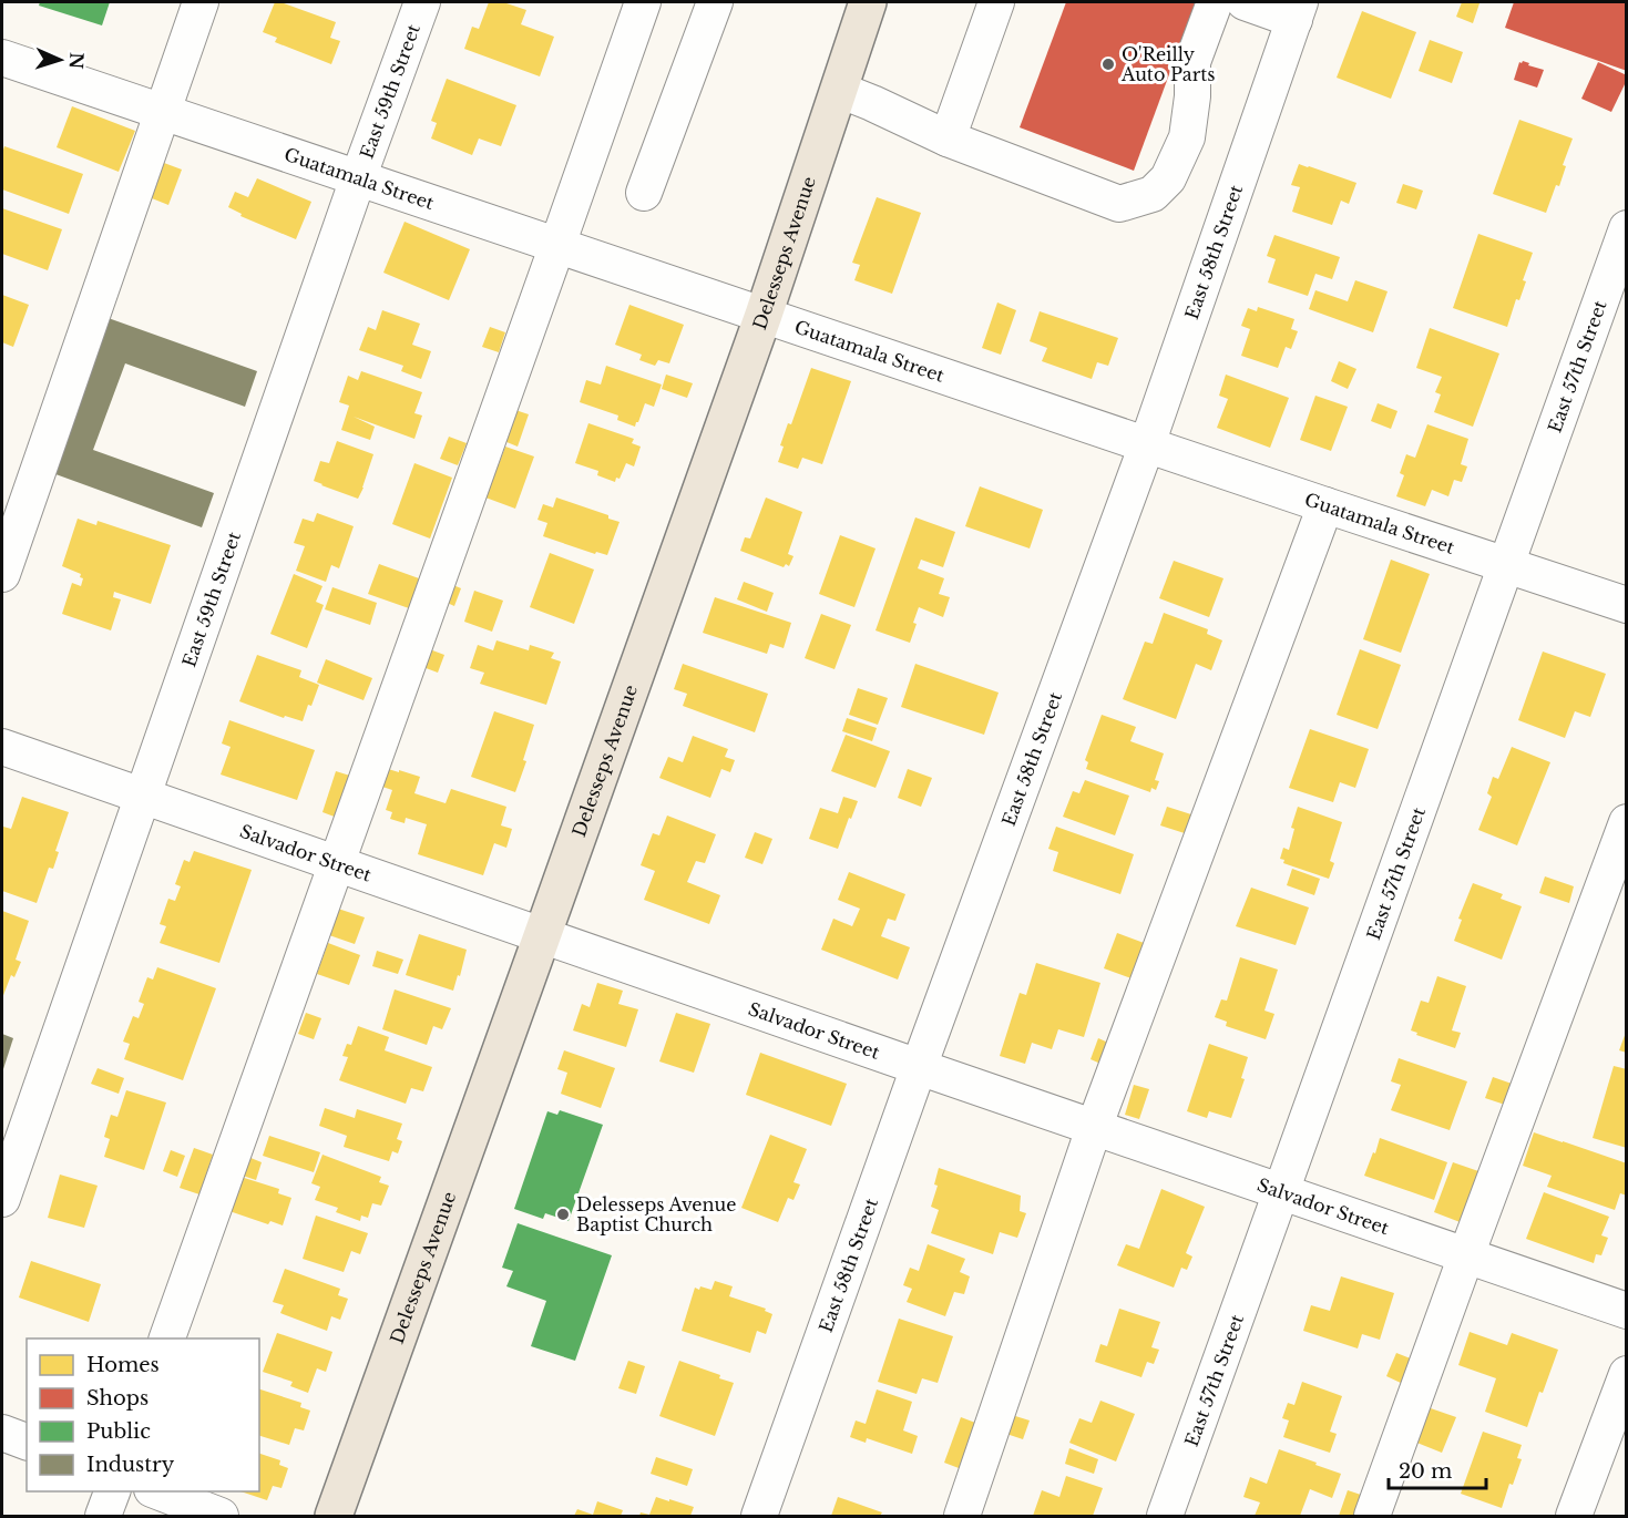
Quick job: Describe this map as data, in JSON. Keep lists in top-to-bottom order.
{
  "streets": {
    "main road": ["Delesseps Avenue"],
    "street": [
      "East 59th Street",
      "Guatamala Street",
      "East 58th Street",
      "East 57th Street",
      "Salvador Street"
    ]
  },
  "crossings": [
    ["East 59th Street", "Guatamala Street"],
    ["East 59th Street", "Salvador Street"],
    ["Guatamala Street", "Delesseps Avenue"],
    ["Guatamala Street", "East 58th Street"],
    ["Guatamala Street", "East 57th Street"],
    ["Delesseps Avenue", "Salvador Street"],
    ["East 58th Street", "Salvador Street"],
    ["East 57th Street", "Salvador Street"]
  ],
  "places": ["O'Reilly Auto Parts", "Delesseps Avenue Baptist Church"],
  "legend": [
    "Homes",
    "Shops",
    "Public",
    "Industry"
  ],
  "scale_bar": "20 m",
  "north": "right"
}
